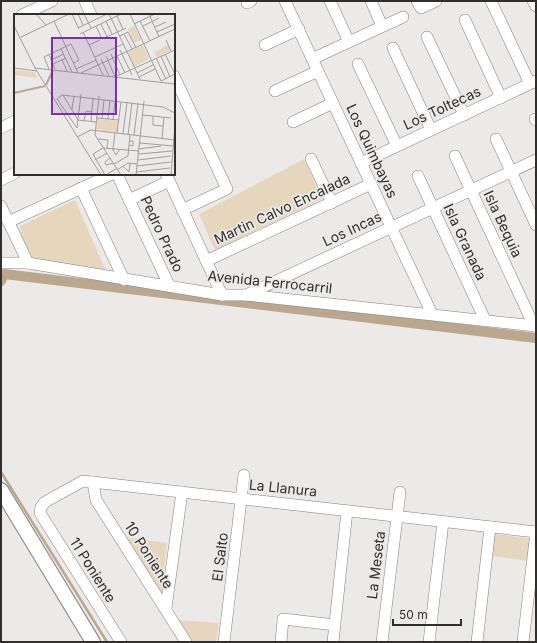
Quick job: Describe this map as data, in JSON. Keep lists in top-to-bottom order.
{
  "streets": {
    "street": [
      "Los Toltecas",
      "Los Quimbayas",
      "Martin Calvo Encalada",
      "Isla Bequia",
      "Los Incas",
      "Pedro Prado",
      "Isla Granada",
      "Avenida Ferrocarril",
      "La Llanura",
      "10 Poniente",
      "El Salto",
      "La Meseta",
      "11 Poniente"
    ]
  },
  "crossings": [
    ["Los Toltecas", "Los Quimbayas"],
    ["Los Quimbayas", "Martin Calvo Encalada"],
    ["Los Quimbayas", "Los Incas"],
    ["Los Quimbayas", "Avenida Ferrocarril"],
    ["Isla Bequia", "Los Incas"],
    ["Isla Bequia", "Avenida Ferrocarril"],
    ["Los Incas", "Isla Granada"],
    ["Los Incas", "Avenida Ferrocarril"],
    ["Pedro Prado", "Avenida Ferrocarril"],
    ["Isla Granada", "Avenida Ferrocarril"],
    ["La Llanura", "10 Poniente"],
    ["La Llanura", "El Salto"],
    ["La Llanura", "La Meseta"],
    ["La Llanura", "11 Poniente"]
  ],
  "scale_bar": "50 m"
}
